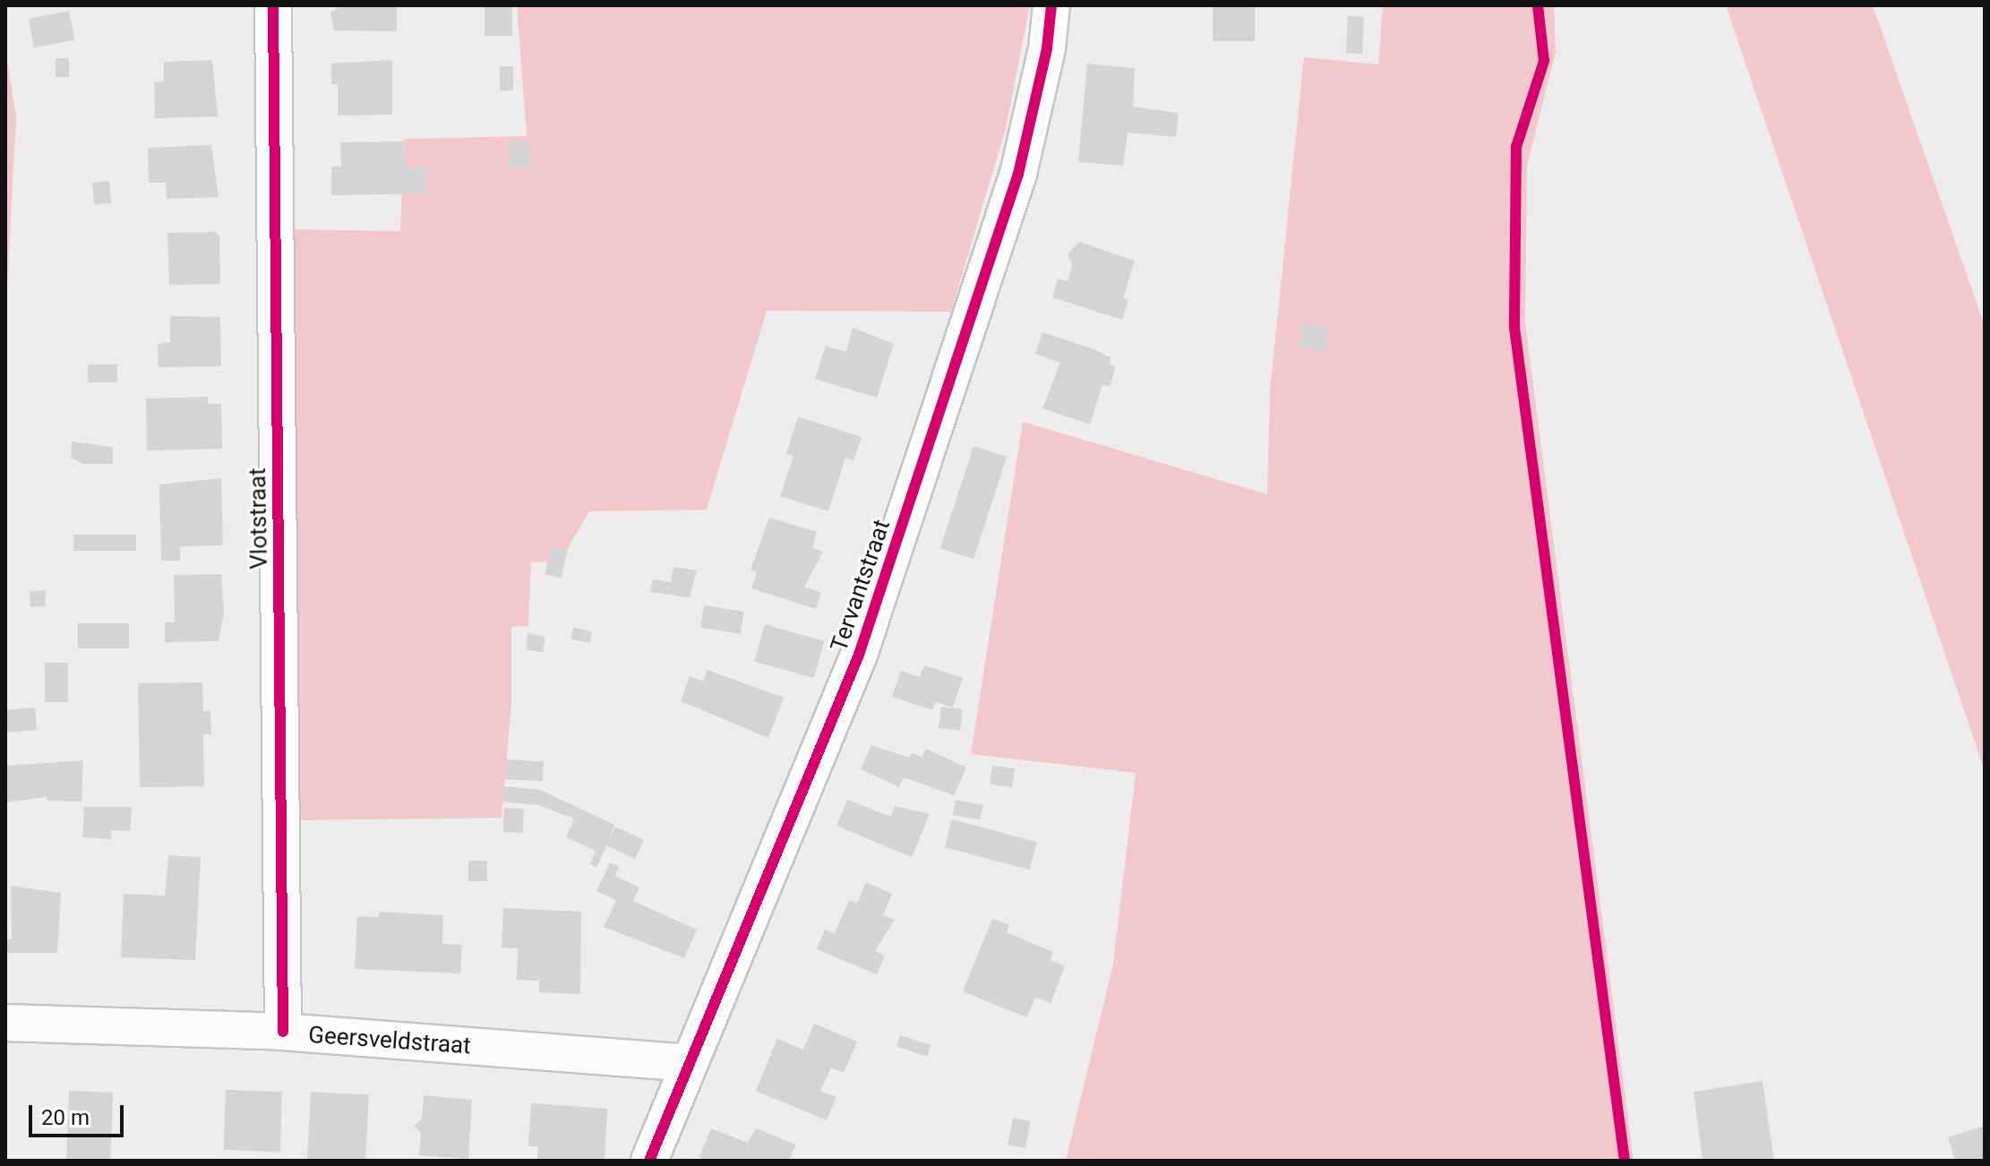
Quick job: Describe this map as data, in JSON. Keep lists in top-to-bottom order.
{
  "streets": {
    "street": ["Vlotstraat", "Tervantstraat", "Geersveldstraat"]
  },
  "crossings": [
    ["Vlotstraat", "Geersveldstraat"],
    ["Tervantstraat", "Geersveldstraat"]
  ],
  "scale_bar": "20 m"
}
